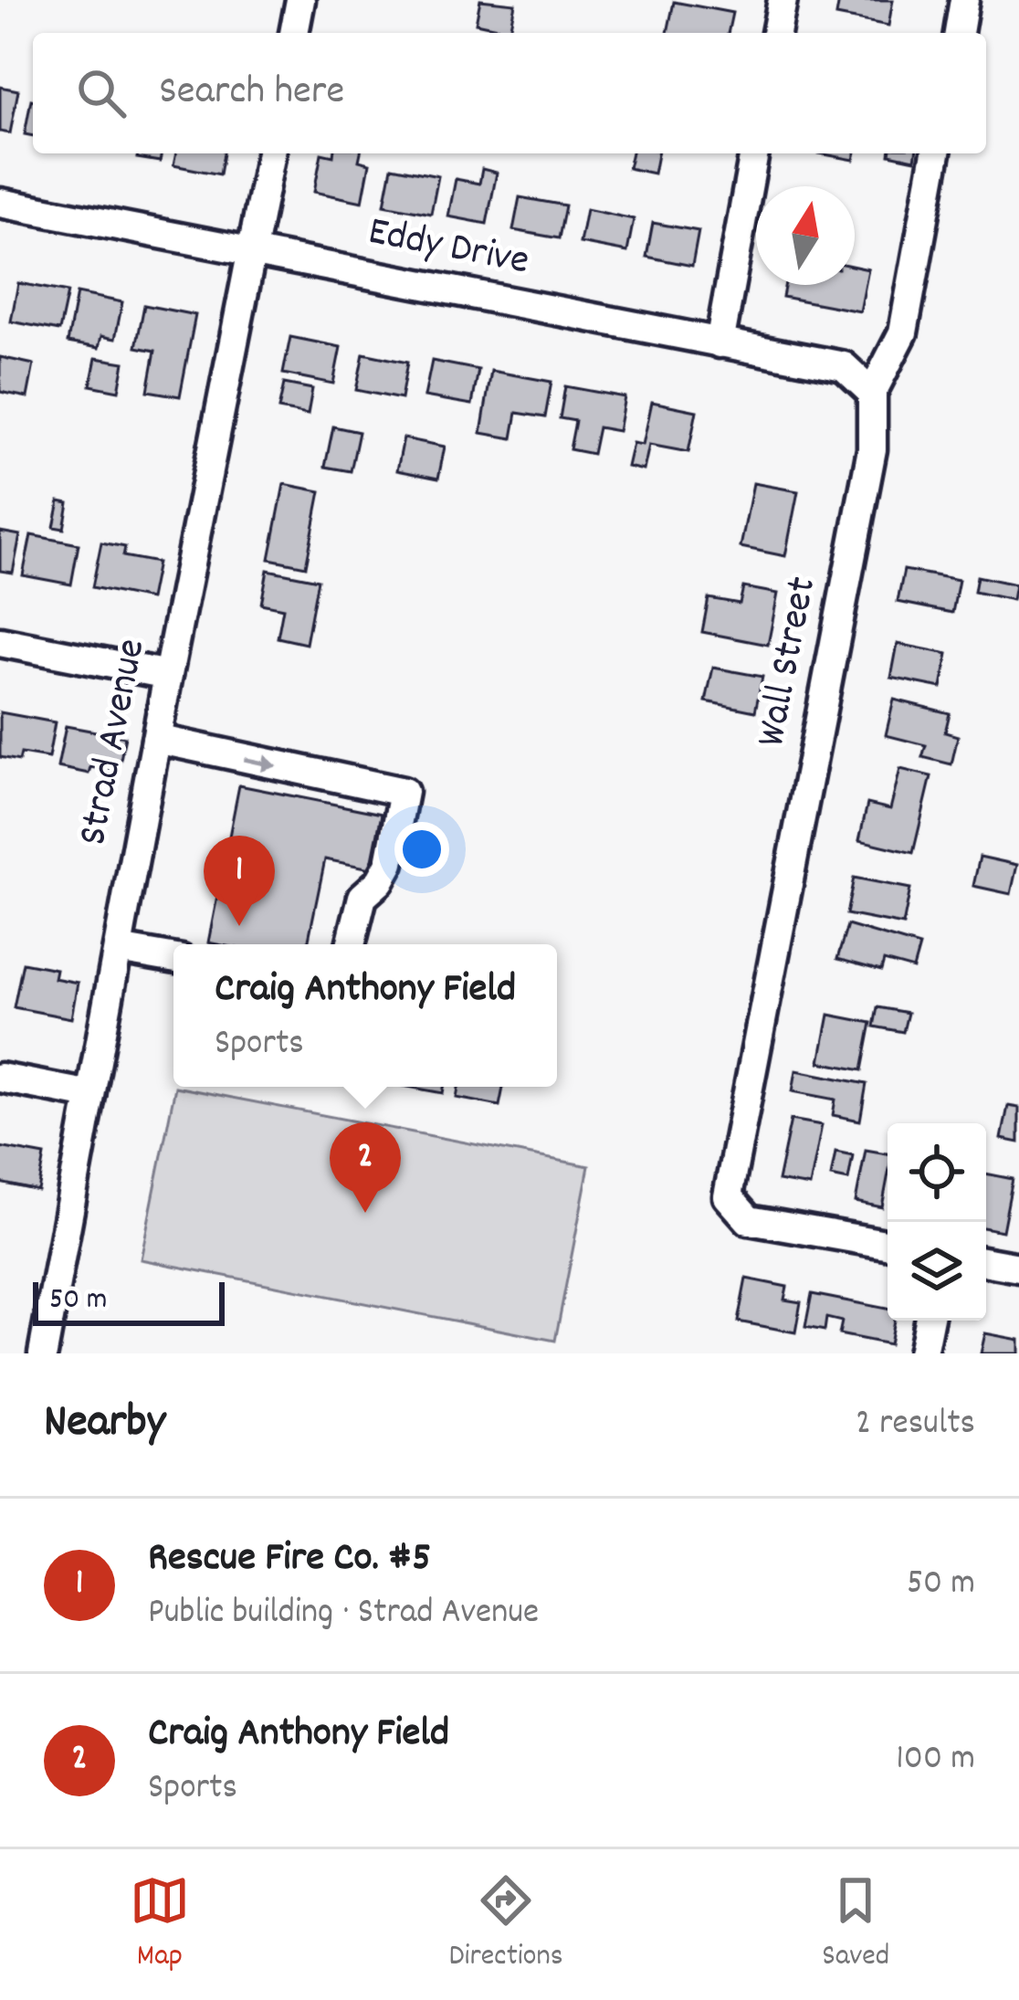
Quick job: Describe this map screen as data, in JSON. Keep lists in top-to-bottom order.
{
  "streets": {
    "street": ["Eddy Drive", "Wall Street", "Strad Avenue"]
  },
  "crossings": [
    ["Eddy Drive", "Wall Street"],
    ["Eddy Drive", "Strad Avenue"]
  ],
  "scale_bar": "50 m",
  "north": "top",
  "page": {
    "search": "Search here",
    "pins": ["1", "2"],
    "popup": ["Craig Anthony Field", "Sports"],
    "scale": "50 m",
    "heading": ["Nearby", "2 results"],
    "list": [
      {
        "mark": "1",
        "name": "Rescue Fire Co. #5",
        "note": "Public building · Strad Avenue",
        "value": "50 m"
      },
      {
        "mark": "2",
        "name": "Craig Anthony Field",
        "note": "Sports",
        "value": "100 m"
      }
    ],
    "nav": ["Map", "Directions", "Saved"]
  }
}
